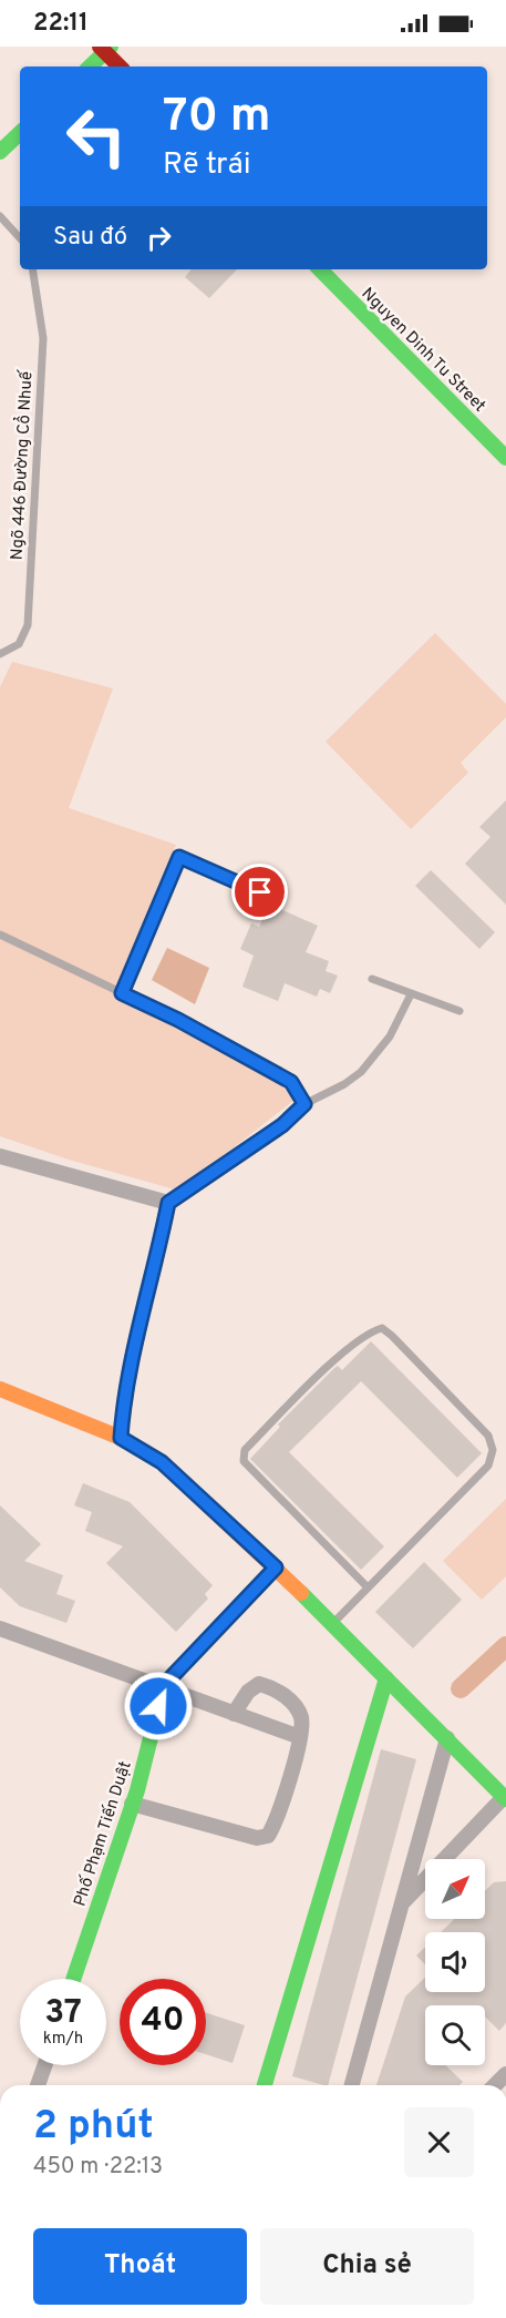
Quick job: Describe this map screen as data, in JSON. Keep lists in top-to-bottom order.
{
  "streets": {
    "street": ["Nguyen Dinh Tu Street", "Phố Phạm Tiến Duật"],
    "lane": ["Ngõ 446 Đường Cổ Nhuế"]
  },
  "north": "top right",
  "page": {
    "status": "22:11",
    "turn": ["70 m", "Rẽ trái"],
    "then": "Sau đó",
    "speed": "37 km/h",
    "limit": "40",
    "heading": ["2 phút", "450 m · 22:13"],
    "buttons": ["Thoát", "Chia sẻ"]
  }
}
